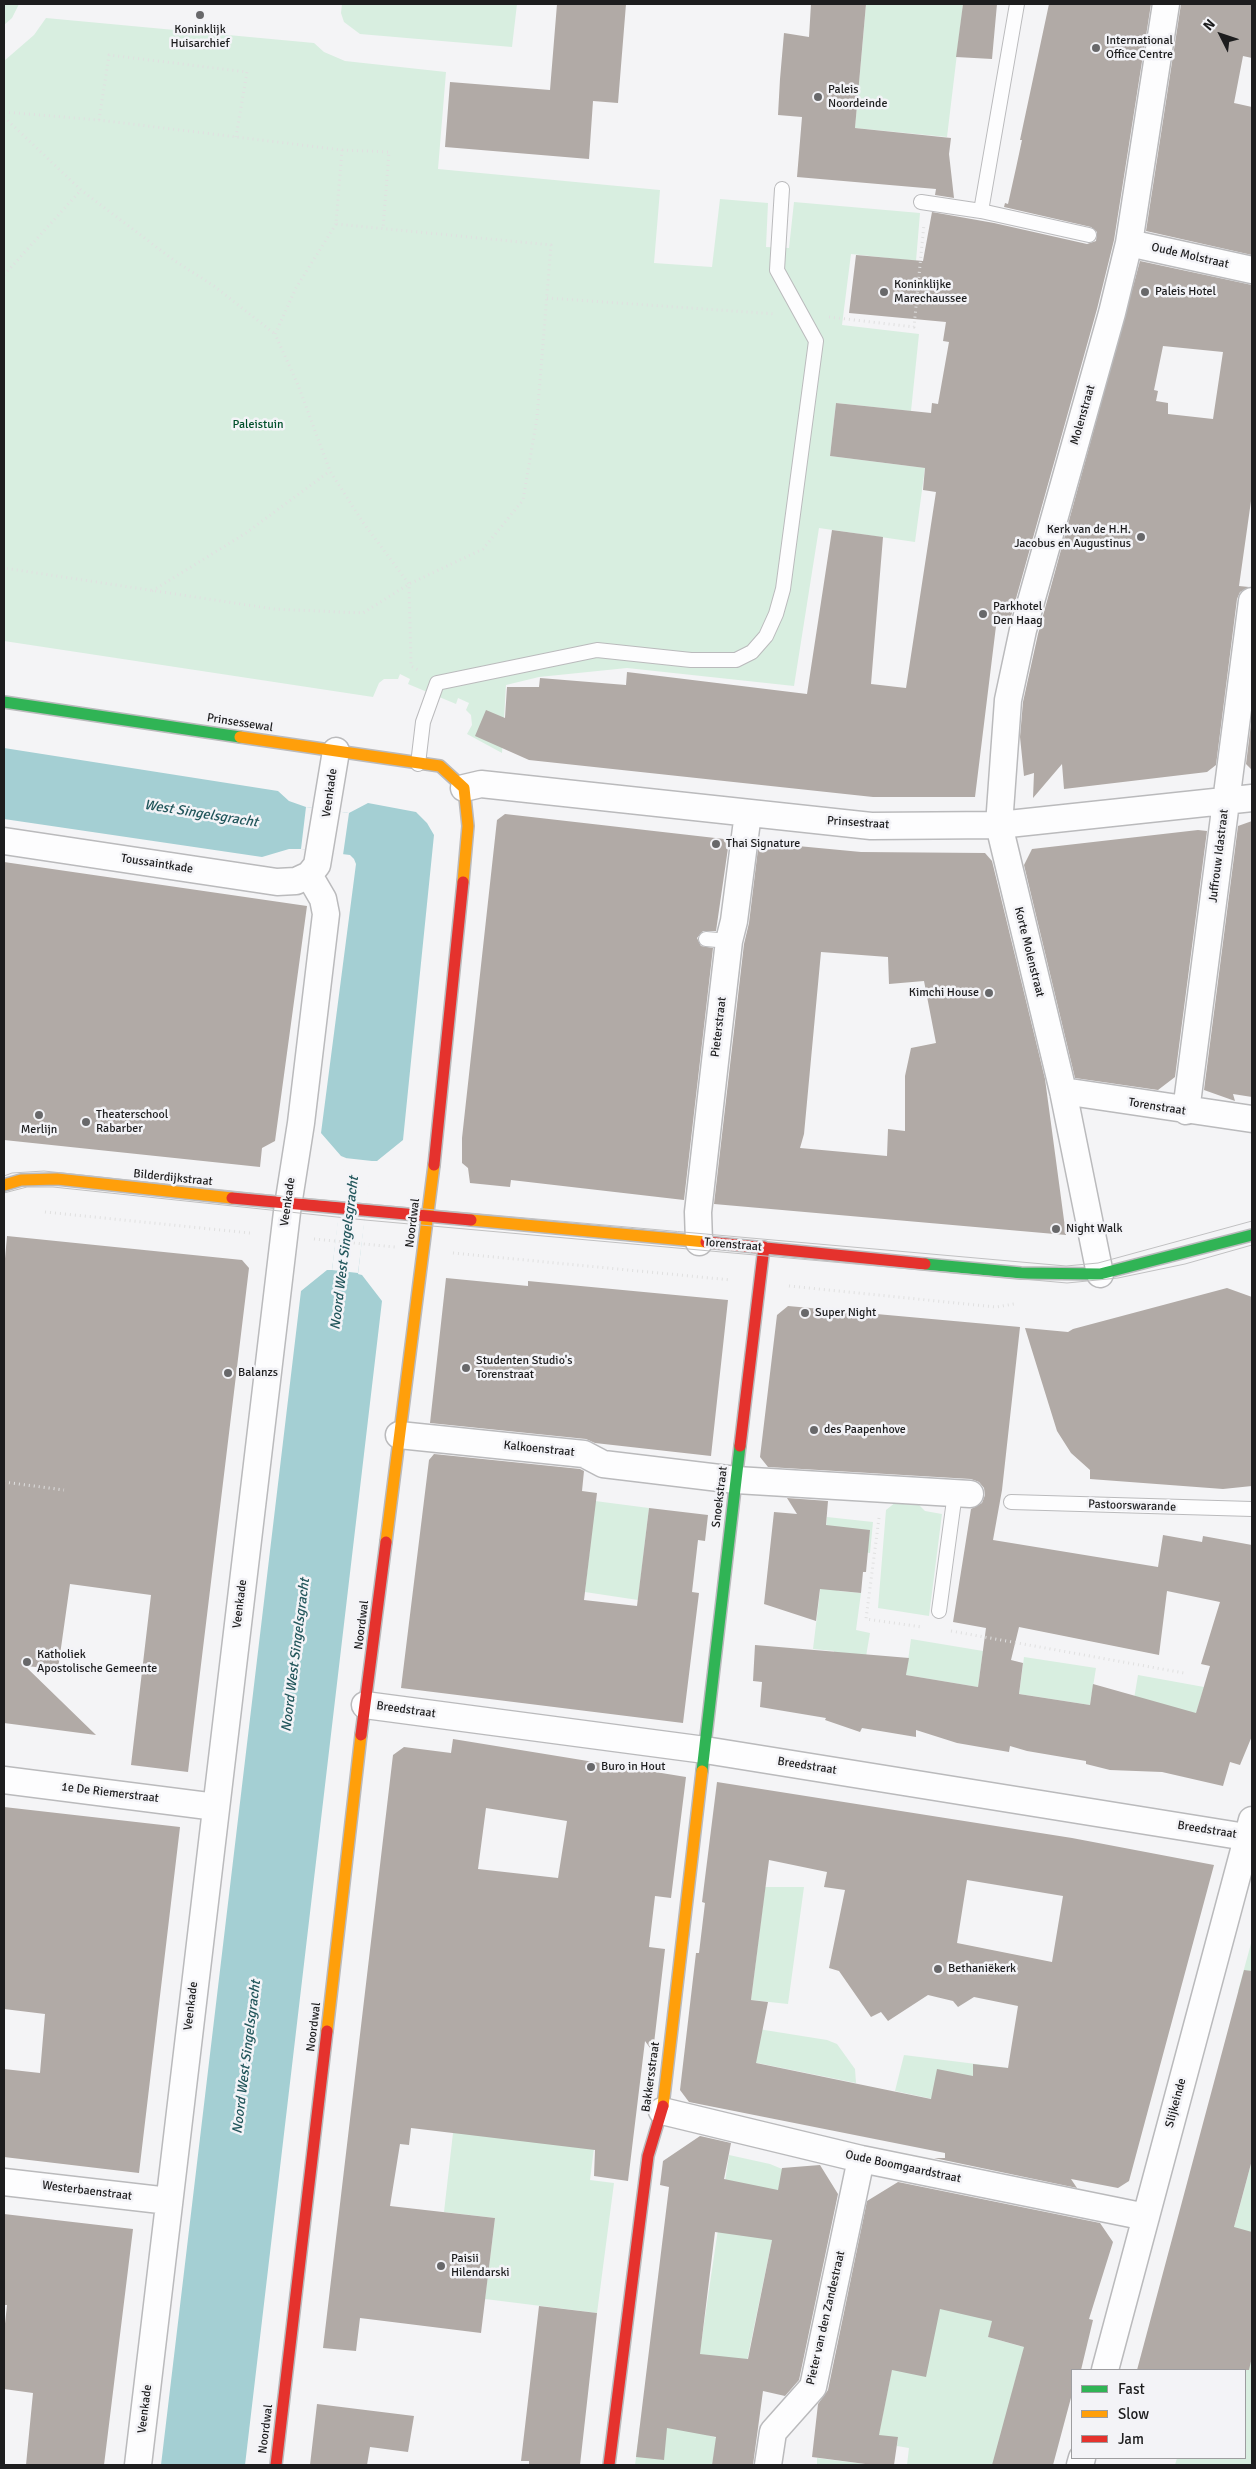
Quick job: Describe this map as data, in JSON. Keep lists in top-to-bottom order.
{
  "streets": {
    "street": [
      "Oude Molstraat",
      "Molenstraat",
      "Prinsessewal",
      "Veenkade",
      "Prinsestraat",
      "Juffrouw Idastraat",
      "Toussaintkade",
      "Korte Molenstraat",
      "Pieterstraat",
      "Torenstraat",
      "Bilderdijkstraat",
      "Noordwal",
      "Kalkoenstraat",
      "Snoekstraat",
      "Breedstraat",
      "1e De Riemerstraat",
      "Bakkersstraat",
      "Slijkeinde",
      "Oude Boomgaardstraat",
      "Westerbaenstraat",
      "Pieter van den Zandestraat"
    ],
    "lane": ["Pastoorswarande"]
  },
  "crossings": [
    ["Oude Molstraat", "Molenstraat"],
    ["Molenstraat", "Prinsestraat"],
    ["Molenstraat", "Korte Molenstraat"],
    ["Prinsessewal", "Veenkade"],
    ["Prinsessewal", "Prinsestraat"],
    ["Prinsessewal", "Noordwal"],
    ["Veenkade", "Toussaintkade"],
    ["Veenkade", "Bilderdijkstraat"],
    ["Veenkade", "1e De Riemerstraat"],
    ["Veenkade", "Westerbaenstraat"],
    ["Prinsestraat", "Juffrouw Idastraat"],
    ["Prinsestraat", "Korte Molenstraat"],
    ["Prinsestraat", "Pieterstraat"],
    ["Prinsestraat", "Noordwal"],
    ["Juffrouw Idastraat", "Torenstraat"],
    ["Korte Molenstraat", "Torenstraat"],
    ["Pieterstraat", "Torenstraat"],
    ["Torenstraat", "Bilderdijkstraat"],
    ["Torenstraat", "Noordwal"],
    ["Torenstraat", "Snoekstraat"],
    ["Noordwal", "Kalkoenstraat"],
    ["Noordwal", "Breedstraat"],
    ["Kalkoenstraat", "Snoekstraat"],
    ["Snoekstraat", "Breedstraat"],
    ["Snoekstraat", "Bakkersstraat"],
    ["Breedstraat", "Bakkersstraat"],
    ["Breedstraat", "Slijkeinde"],
    ["Bakkersstraat", "Oude Boomgaardstraat"],
    ["Slijkeinde", "Oude Boomgaardstraat"],
    ["Oude Boomgaardstraat", "Pieter van den Zandestraat"]
  ],
  "water": ["West Singelsgracht", "Noord West Singelsgracht"],
  "parks": ["Paleistuin"],
  "places": [
    "Koninklijk Huisarchief",
    "International Office Centre",
    "Paleis Noordeinde",
    "Koninklijke Marechaussee",
    "Paleis Hotel",
    "Kerk van de H.H. Jacobus en Augustinus",
    "Parkhotel Den Haag",
    "Thai Signature",
    "Kimchi House",
    "Merlijn",
    "Theaterschool Rabarber",
    "Night Walk",
    "Super Night",
    "Studenten Studio's Torenstraat",
    "Balanzs",
    "des Paapenhove",
    "Katholiek Apostolische Gemeente",
    "Buro in Hout",
    "Bethaniëkerk",
    "Paisii Hilendarski"
  ],
  "legend": ["Fast", "Slow", "Jam"],
  "north": "top left"
}
